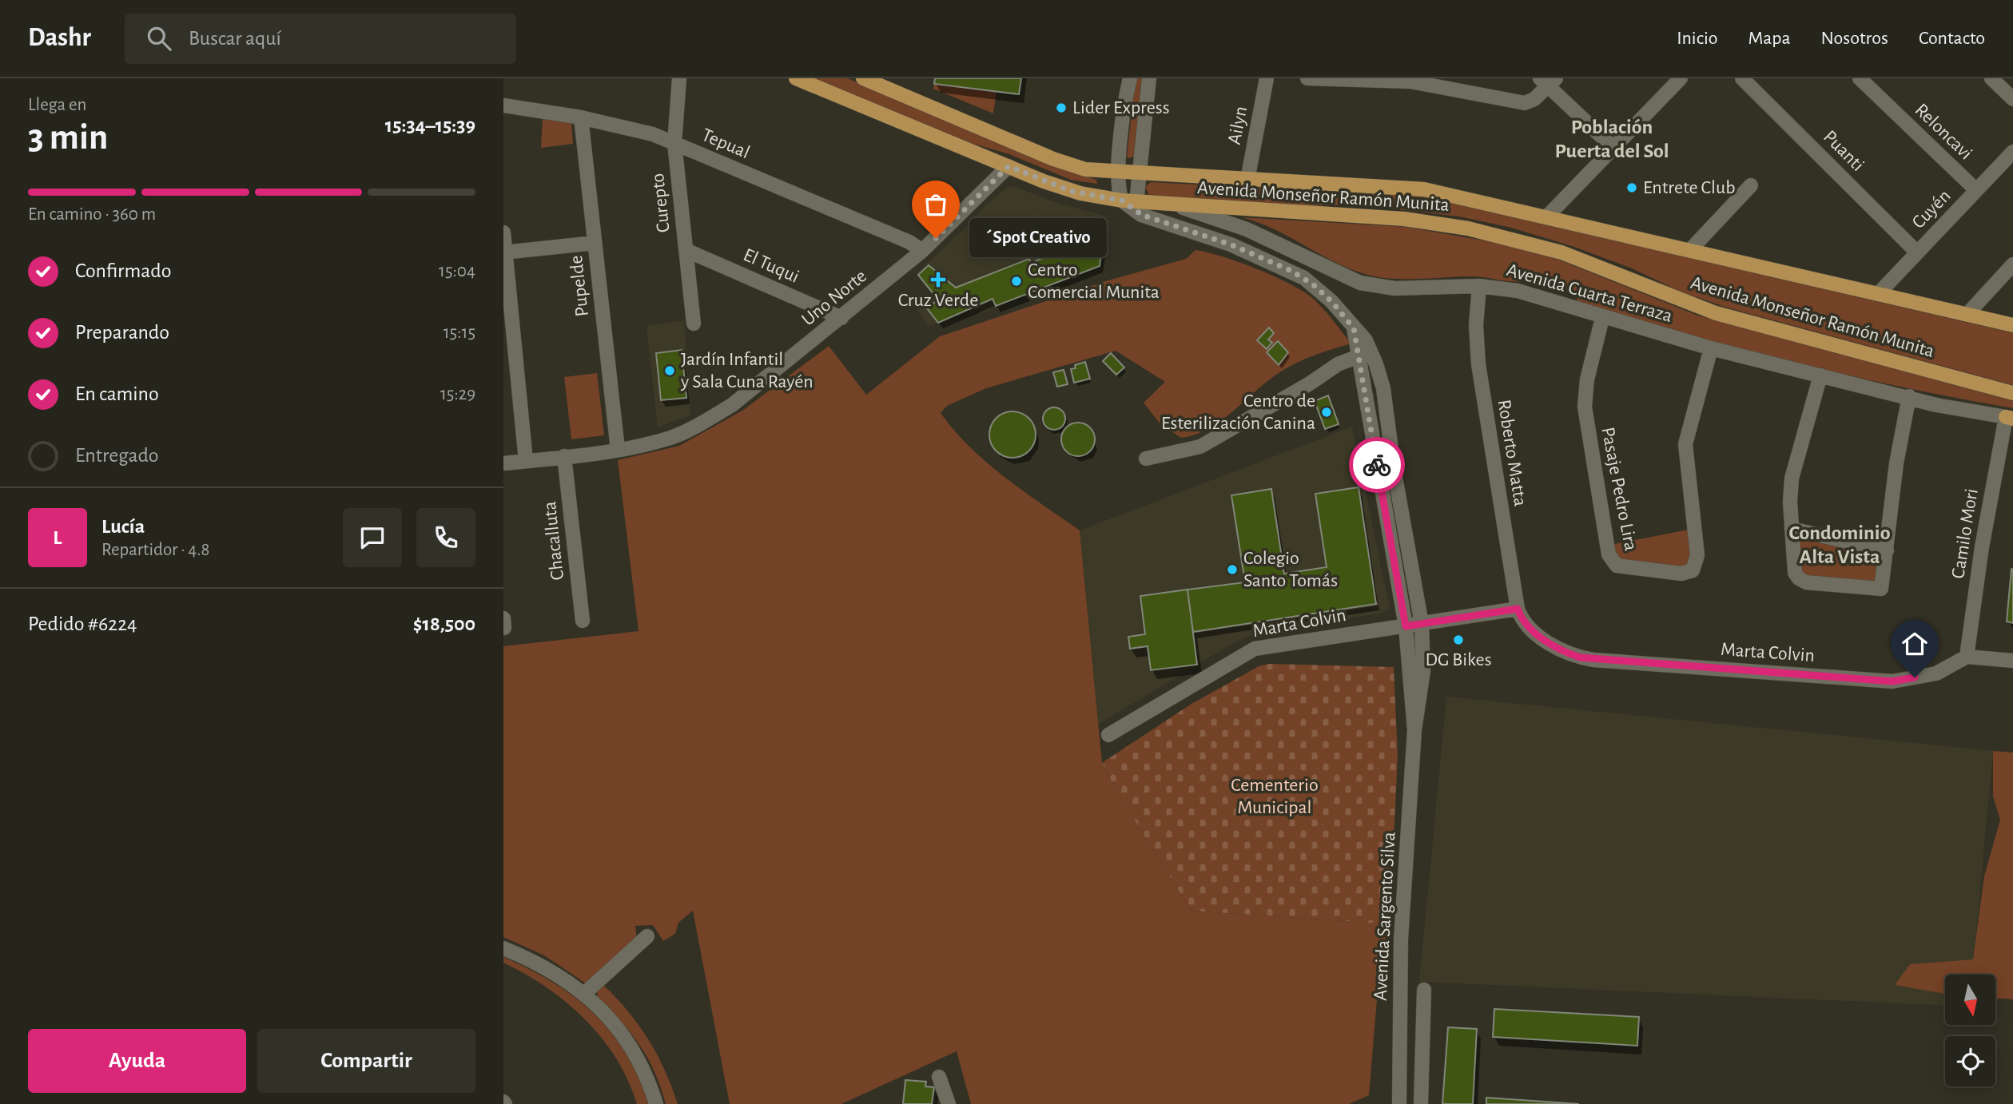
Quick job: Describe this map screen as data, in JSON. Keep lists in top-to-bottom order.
{
  "streets": {
    "main road": ["Avenida Monseñor Ramón Munita"],
    "street": [
      "Ailyn",
      "Reloncavi",
      "Tepual",
      "Puanti",
      "Curepto",
      "Cuyén",
      "El Tuqui",
      "Pupelde",
      "Avenida Cuarta Terraza",
      "Uno Norte",
      "Roberto Matta",
      "Pasaje Pedro Lira",
      "Camilo Mori",
      "Chacalluta",
      "Marta Colvin",
      "Avenida Sargento Silva"
    ]
  },
  "crossings": [
    ["Ailyn", "Avenida Monseñor Ramón Munita"],
    ["Reloncavi", "Cuyén"],
    ["Tepual", "Curepto"],
    ["Tepual", "Pupelde"],
    ["Tepual", "Uno Norte"],
    ["Puanti", "Cuyén"],
    ["Avenida Monseñor Ramón Munita", "Cuyén"],
    ["Avenida Monseñor Ramón Munita", "Avenida Cuarta Terraza"],
    ["Avenida Monseñor Ramón Munita", "Uno Norte"],
    ["Avenida Monseñor Ramón Munita", "Avenida Sargento Silva"],
    ["Curepto", "El Tuqui"],
    ["El Tuqui", "Uno Norte"],
    ["Pupelde", "Uno Norte"],
    ["Avenida Cuarta Terraza", "Roberto Matta"],
    ["Avenida Cuarta Terraza", "Pasaje Pedro Lira"],
    ["Avenida Cuarta Terraza", "Camilo Mori"],
    ["Uno Norte", "Chacalluta"],
    ["Roberto Matta", "Marta Colvin"],
    ["Camilo Mori", "Marta Colvin"],
    ["Marta Colvin", "Avenida Sargento Silva"]
  ],
  "districts": ["Población Puerta del Sol", "Condominio Alta Vista"],
  "parks": ["Cementerio Municipal"],
  "places": {
    "other": [
      "Lider Express",
      "Entrete Club",
      "´Spot Creativo",
      "Centro Comercial Munita",
      "Jardín Infantil y Sala Cuna Rayén",
      "Centro de Esterilización Canina",
      "Colegio Santo Tomás",
      "DG Bikes"
    ],
    "health": ["Cruz Verde"]
  },
  "north": "bottom",
  "page": {
    "header": "Dashr",
    "search": "Buscar aquí",
    "nav": [
      "Inicio",
      "Mapa",
      "Nosotros",
      "Contacto"
    ],
    "heading": ["3 min", "Llega en", "15:34–15:39"],
    "panel": [
      "Lucía",
      "Repartidor · 4.8",
      "Pedido #6224",
      "$18,500"
    ],
    "bar": "En camino · 360 m",
    "bubble": "´Spot Creativo",
    "list": [
      ["Confirmado", "15:04"],
      ["Preparando", "15:15"],
      ["En camino", "15:29"],
      "Entregado"
    ],
    "round": "L",
    "buttons": ["Ayuda", "Compartir"]
  }
}
